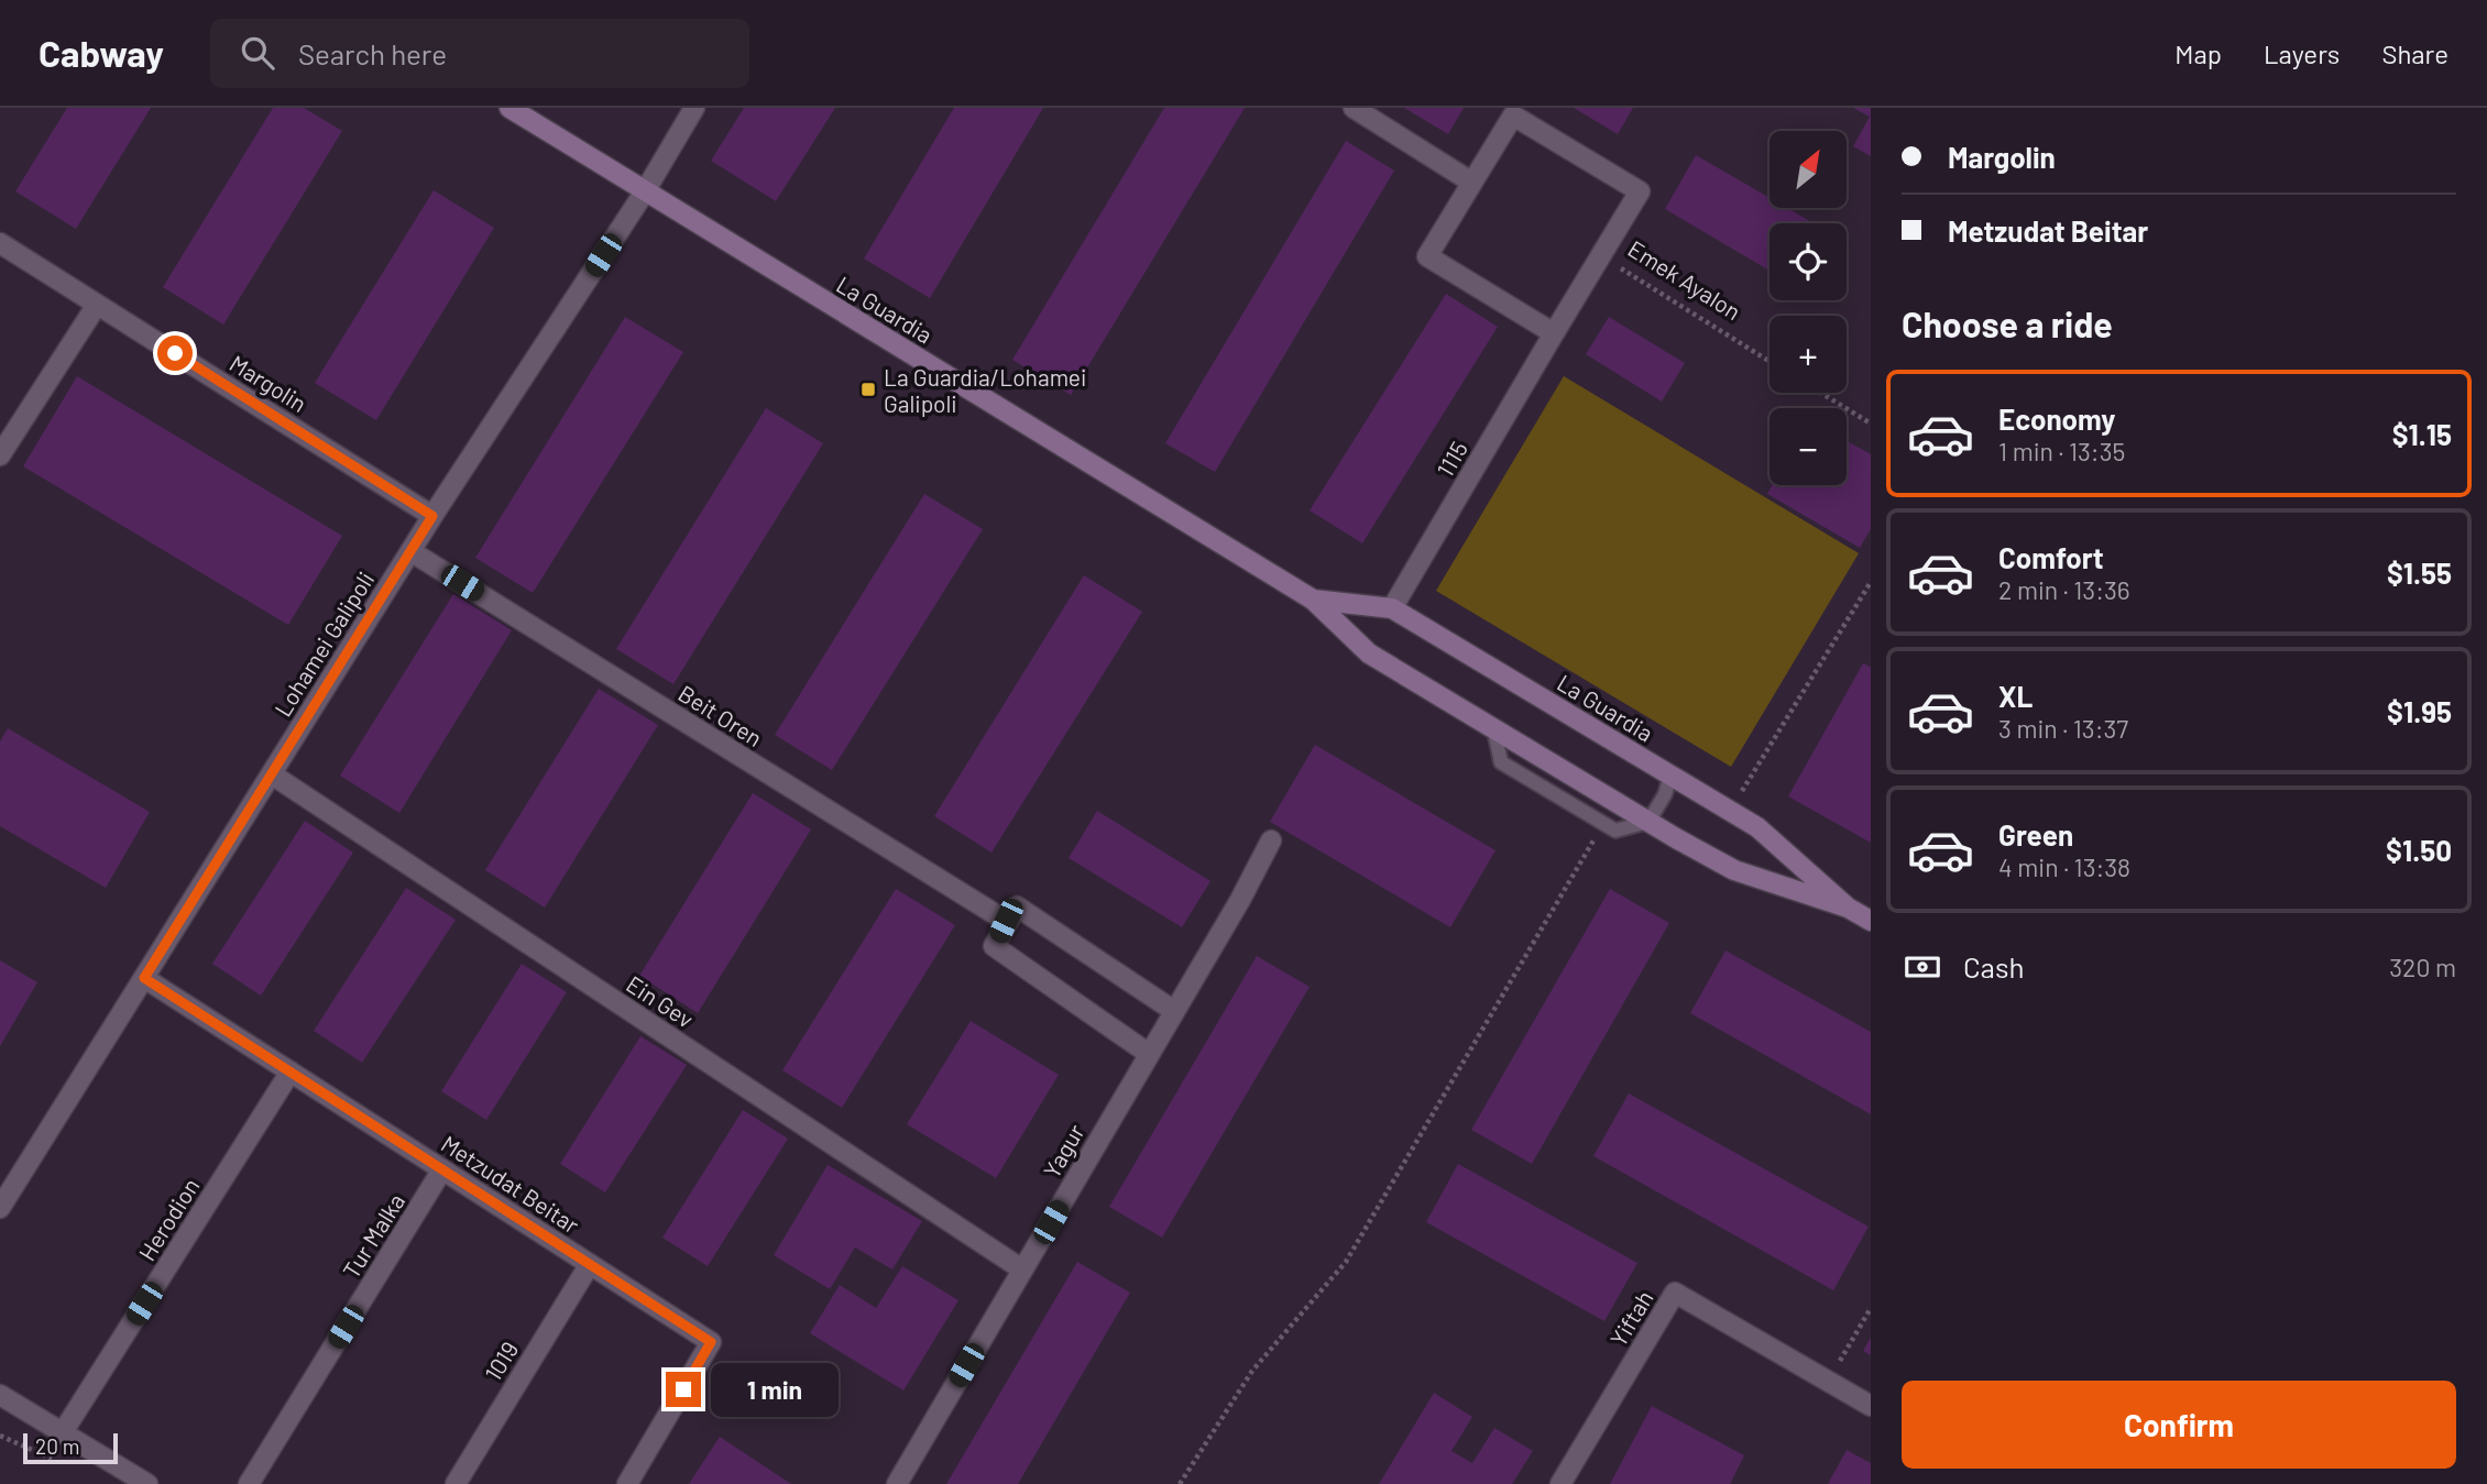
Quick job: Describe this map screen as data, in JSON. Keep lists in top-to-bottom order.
{
  "streets": {
    "main road": ["La Guardia"],
    "street": [
      "Margolin",
      "1115",
      "Lohamei Galipoli",
      "Beit Oren",
      "Ein Gev",
      "Yagur",
      "Metzudat Beitar",
      "Herodion",
      "Tur Malka",
      "Yiftah",
      "1019"
    ],
    "path": ["Emek Ayalon"]
  },
  "crossings": [
    ["Emek Ayalon", "1115"],
    ["La Guardia", "1115"],
    ["La Guardia", "Lohamei Galipoli"],
    ["Margolin", "Lohamei Galipoli"],
    ["Lohamei Galipoli", "Beit Oren"],
    ["Lohamei Galipoli", "Ein Gev"],
    ["Lohamei Galipoli", "Metzudat Beitar"],
    ["Ein Gev", "Yagur"],
    ["Metzudat Beitar", "Herodion"],
    ["Metzudat Beitar", "Tur Malka"],
    ["Metzudat Beitar", "1019"]
  ],
  "places": {
    "transit": ["La Guardia/Lohamei Galipoli"]
  },
  "scale_bar": "20 m",
  "north": "top right",
  "page": {
    "header": "Cabway",
    "search": "Search here",
    "nav": ["Map", "Layers", "Share"],
    "banner": ["Margolin", "Metzudat Beitar"],
    "map_buttons": ["+", "−"],
    "heading": "Choose a ride",
    "list": [
      {
        "name": "Economy",
        "note": "1 min · 13:35",
        "value": "$1.15"
      },
      {
        "name": "Comfort",
        "note": "2 min · 13:36",
        "value": "$1.55"
      },
      {
        "name": "XL",
        "note": "3 min · 13:37",
        "value": "$1.95"
      },
      {
        "name": "Green",
        "note": "4 min · 13:38",
        "value": "$1.50"
      }
    ],
    "pay": ["Cash", "320 m"],
    "bubble": "1 min",
    "buttons": "Confirm",
    "scale": "20 m"
  }
}
